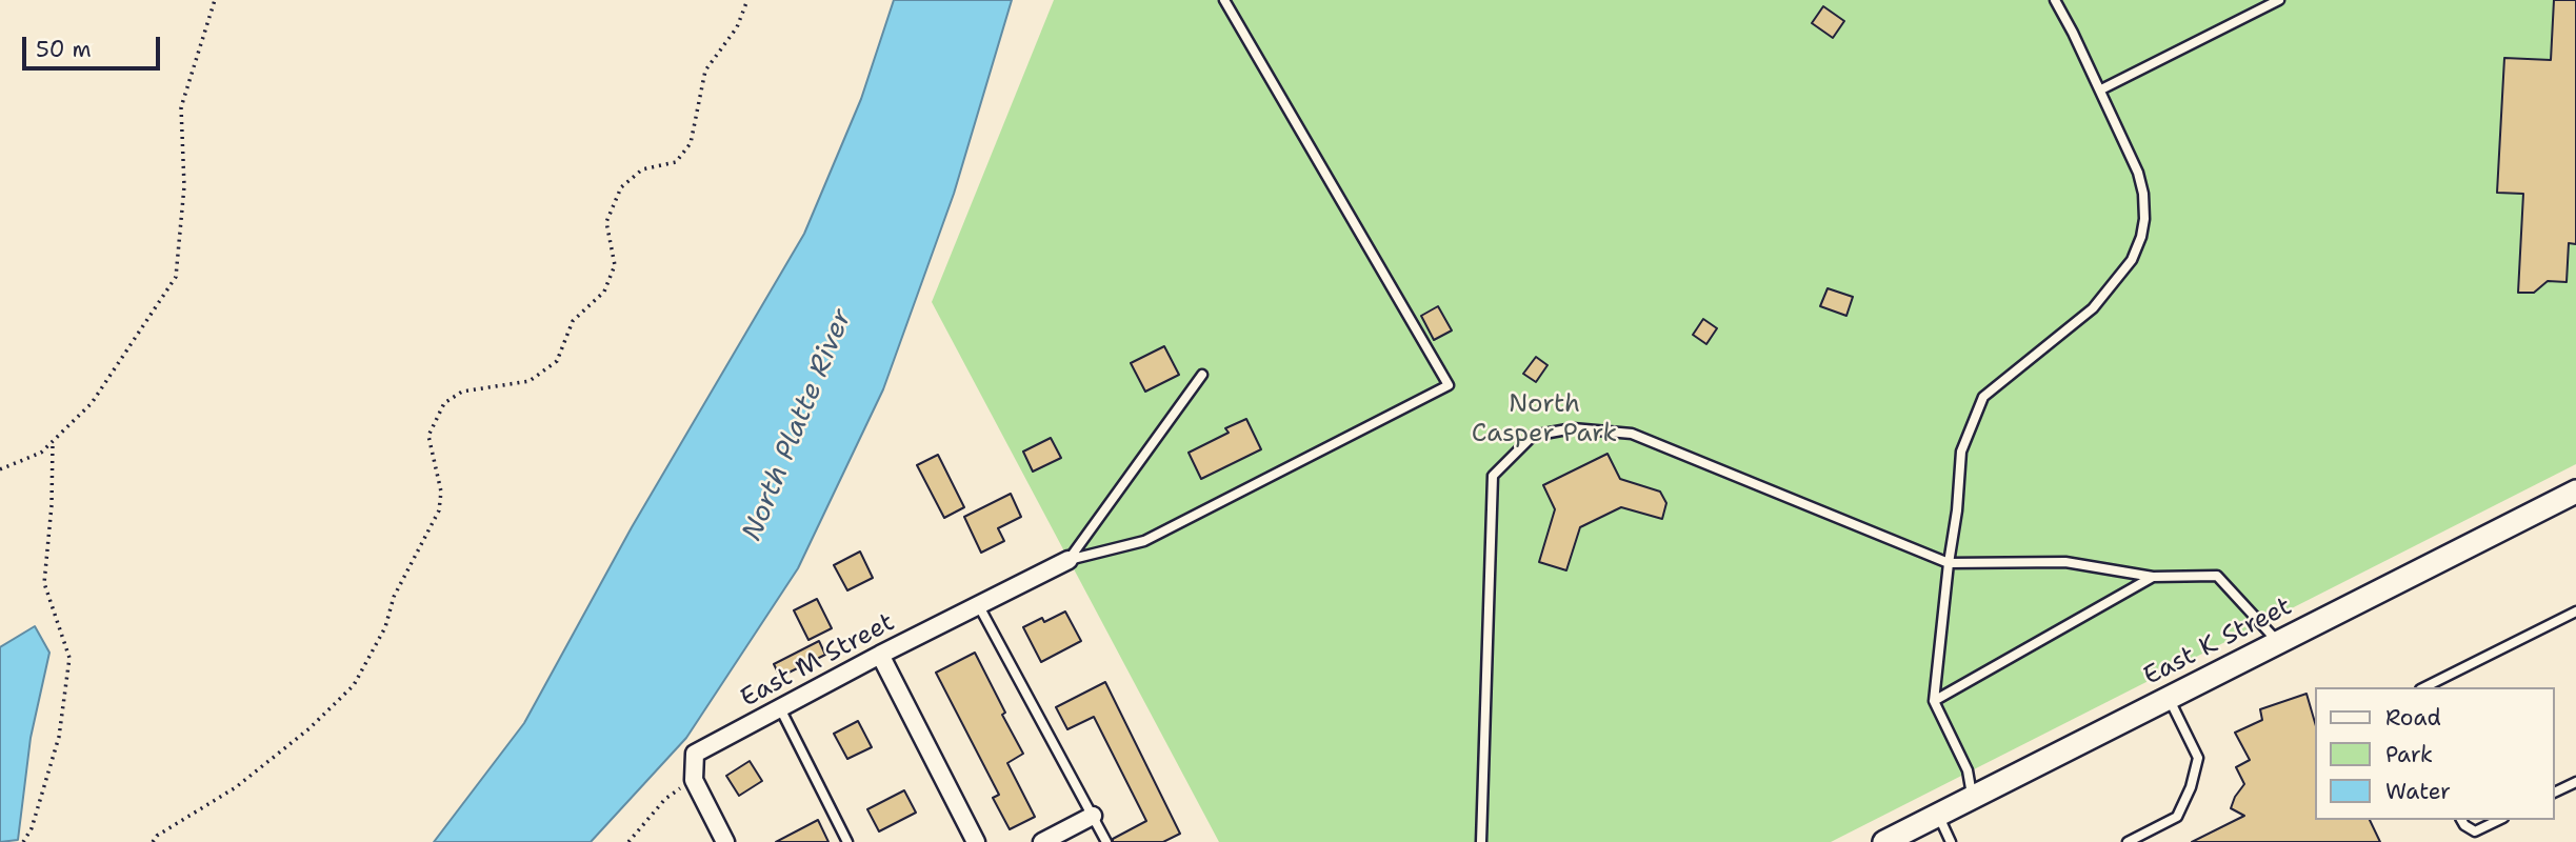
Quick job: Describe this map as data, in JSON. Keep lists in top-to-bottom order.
{
  "streets": {
    "street": ["East K Street", "East M Street"]
  },
  "water": ["North Platte River"],
  "parks": ["North Casper Park"],
  "legend": ["Road", "Park", "Water"],
  "scale_bar": "50 m"
}
